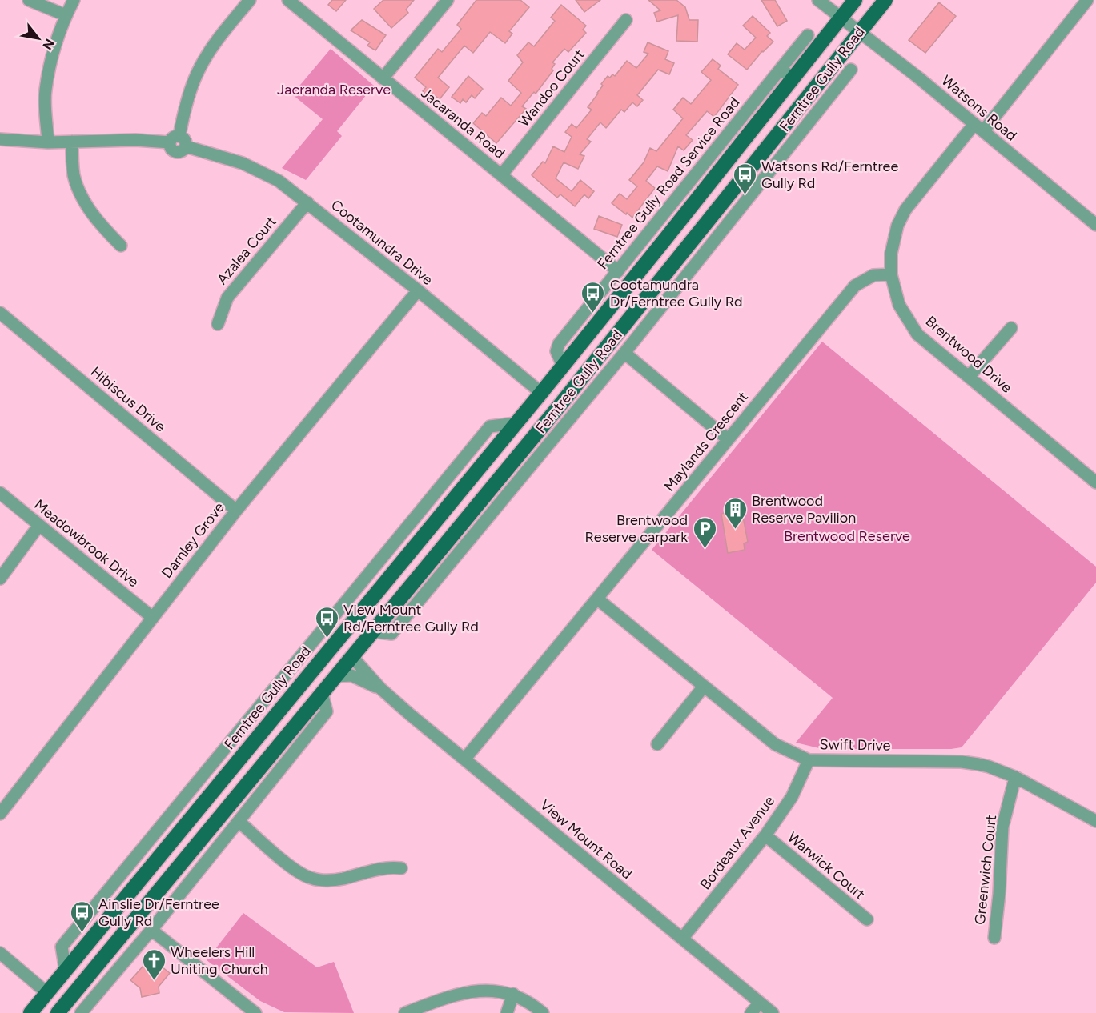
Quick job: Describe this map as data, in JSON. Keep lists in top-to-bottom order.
{
  "streets": {
    "main road": ["Ferntree Gully Road"],
    "street": [
      "Wandoo Court",
      "Watsons Road",
      "Jacaranda Road",
      "Ferntree Gully Road Service Road",
      "Cootamundra Drive",
      "Azalea Court",
      "Brentwood Drive",
      "Hibiscus Drive",
      "Maylands Crescent",
      "Darnley Grove",
      "Meadowbrook Drive",
      "Swift Drive",
      "View Mount Road",
      "Bordeaux Avenue",
      "Warwick Court",
      "Greenwich Court"
    ]
  },
  "crossings": [
    ["Ferntree Gully Road", "Watsons Road"],
    ["Ferntree Gully Road", "Ferntree Gully Road Service Road"],
    ["Ferntree Gully Road", "Cootamundra Drive"],
    ["Ferntree Gully Road", "View Mount Road"],
    ["Wandoo Court", "Jacaranda Road"],
    ["Watsons Road", "Brentwood Drive"],
    ["Jacaranda Road", "Ferntree Gully Road Service Road"],
    ["Cootamundra Drive", "Azalea Court"],
    ["Cootamundra Drive", "Darnley Grove"],
    ["Brentwood Drive", "Maylands Crescent"],
    ["Hibiscus Drive", "Darnley Grove"],
    ["Maylands Crescent", "Swift Drive"],
    ["Maylands Crescent", "View Mount Road"],
    ["Darnley Grove", "Meadowbrook Drive"],
    ["Swift Drive", "Bordeaux Avenue"],
    ["Swift Drive", "Greenwich Court"],
    ["View Mount Road", "Bordeaux Avenue"],
    ["Bordeaux Avenue", "Warwick Court"]
  ],
  "parks": ["Jacranda Reserve", "Brentwood Reserve"],
  "places": {
    "bus stop": [
      "Watsons Rd/Ferntree Gully Rd",
      "Cootamundra Dr/Ferntree Gully Rd",
      "View Mount Rd/Ferntree Gully Rd",
      "Ainslie Dr/Ferntree Gully Rd"
    ],
    "building": ["Brentwood Reserve Pavilion"],
    "parking": ["Brentwood Reserve carpark"],
    "church": ["Wheelers Hill Uniting Church"]
  },
  "north": "bottom right"
}
